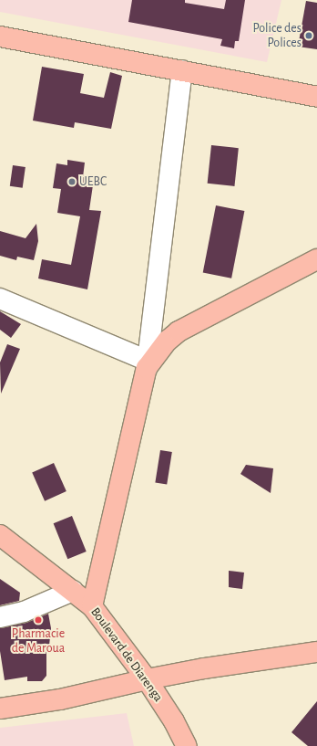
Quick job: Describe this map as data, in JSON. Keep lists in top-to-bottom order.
{
  "streets": {
    "main road": ["Boulevard de Diarenga"]
  },
  "places": ["Police des Polices", "UEBC", "Pharmacie de Maroua"]
}
